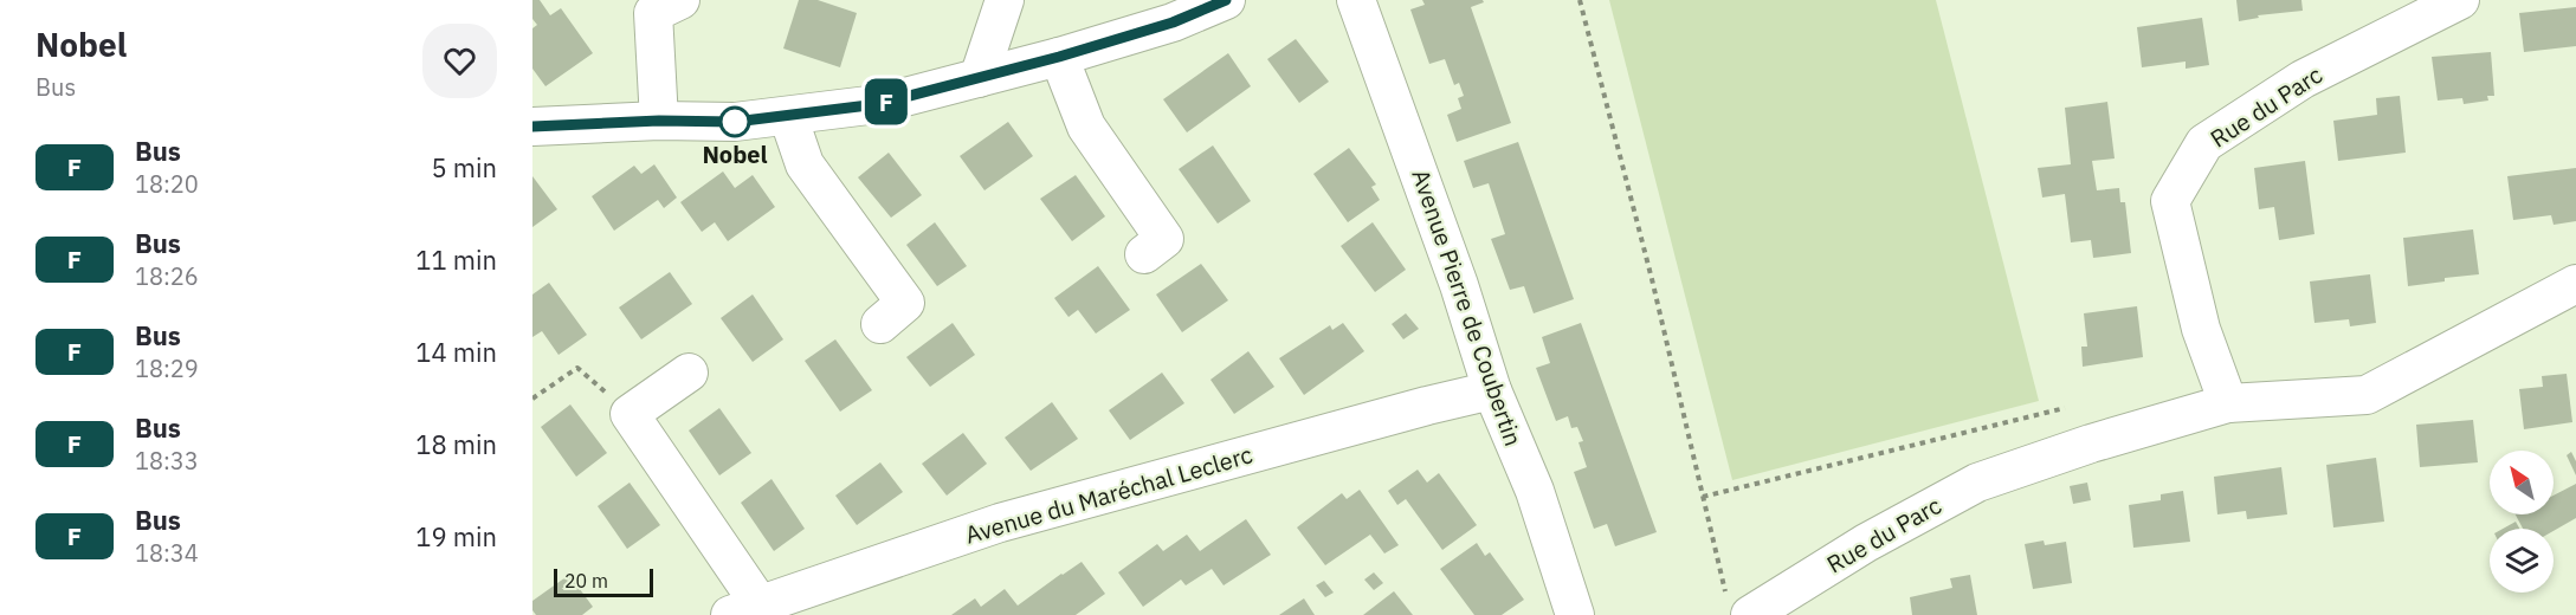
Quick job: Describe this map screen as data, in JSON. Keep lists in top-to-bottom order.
{
  "streets": {
    "street": ["Rue du Parc", "Avenue Pierre de Coubertin", "Avenue du Maréchal Leclerc"]
  },
  "crossings": [
    ["Avenue Pierre de Coubertin", "Avenue du Maréchal Leclerc"]
  ],
  "places": ["Nobel"],
  "lines": ["bus line F"],
  "scale_bar": "20 m",
  "north": "top left",
  "page": {
    "heading": ["Nobel", "Bus"],
    "on_map": "F",
    "list": [
      {
        "mark": "F",
        "name": "Bus",
        "note": "18:20",
        "value": "5 min"
      },
      {
        "mark": "F",
        "name": "Bus",
        "note": "18:26",
        "value": "11 min"
      },
      {
        "mark": "F",
        "name": "Bus",
        "note": "18:29",
        "value": "14 min"
      },
      {
        "mark": "F",
        "name": "Bus",
        "note": "18:33",
        "value": "18 min"
      },
      {
        "mark": "F",
        "name": "Bus",
        "note": "18:34",
        "value": "19 min"
      }
    ],
    "scale": "20 m"
  }
}
